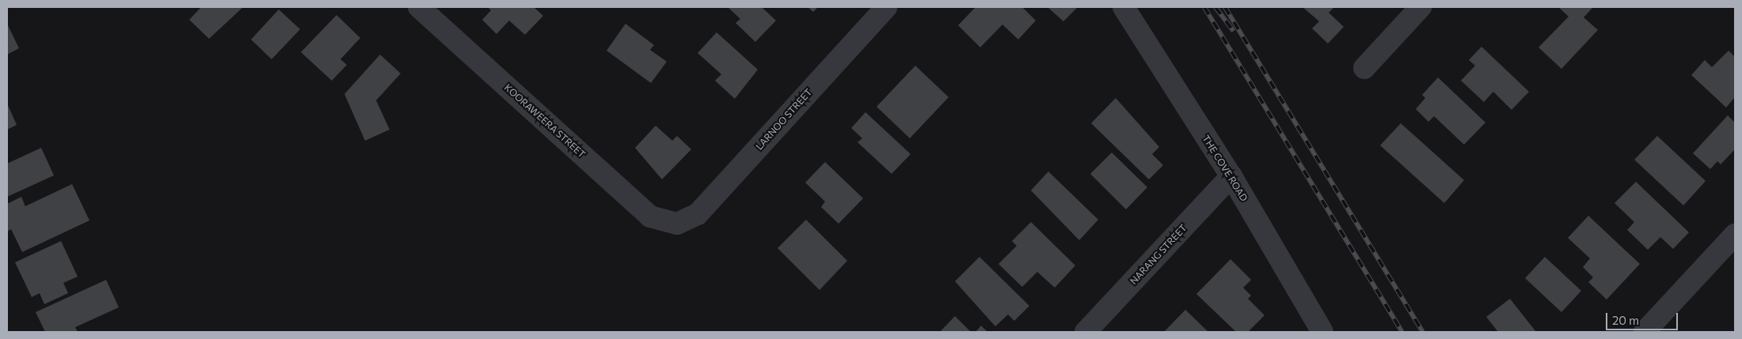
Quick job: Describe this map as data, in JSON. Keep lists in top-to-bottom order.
{
  "streets": {
    "street": [
      "LARNOO STREET",
      "KOORAWEERA STREET",
      "THE COVE ROAD",
      "NARANG STREET"
    ]
  },
  "crossings": [
    ["LARNOO STREET", "KOORAWEERA STREET"],
    ["THE COVE ROAD", "NARANG STREET"]
  ],
  "scale_bar": "20 m"
}
